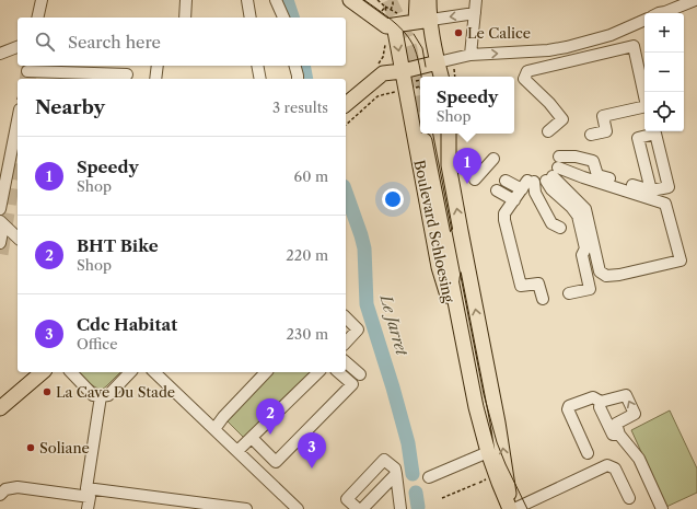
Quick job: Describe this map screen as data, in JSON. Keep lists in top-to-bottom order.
{
  "streets": {
    "main road": ["Boulevard Schloesing"]
  },
  "water": ["Le Jarret"],
  "places": ["Le Calice", "La Cave Du Stade", "Soliane"],
  "page": {
    "map_buttons": ["+", "−"],
    "search": "Search here",
    "popup": ["Speedy", "Shop"],
    "heading": ["Nearby", "3 results"],
    "list": [
      {
        "mark": "1",
        "name": "Speedy",
        "note": "Shop",
        "value": "60 m"
      },
      {
        "mark": "2",
        "name": "BHT Bike",
        "note": "Shop",
        "value": "220 m"
      },
      {
        "mark": "3",
        "name": "Cdc Habitat",
        "note": "Office",
        "value": "230 m"
      }
    ],
    "pins": ["1", "2", "3"]
  }
}
